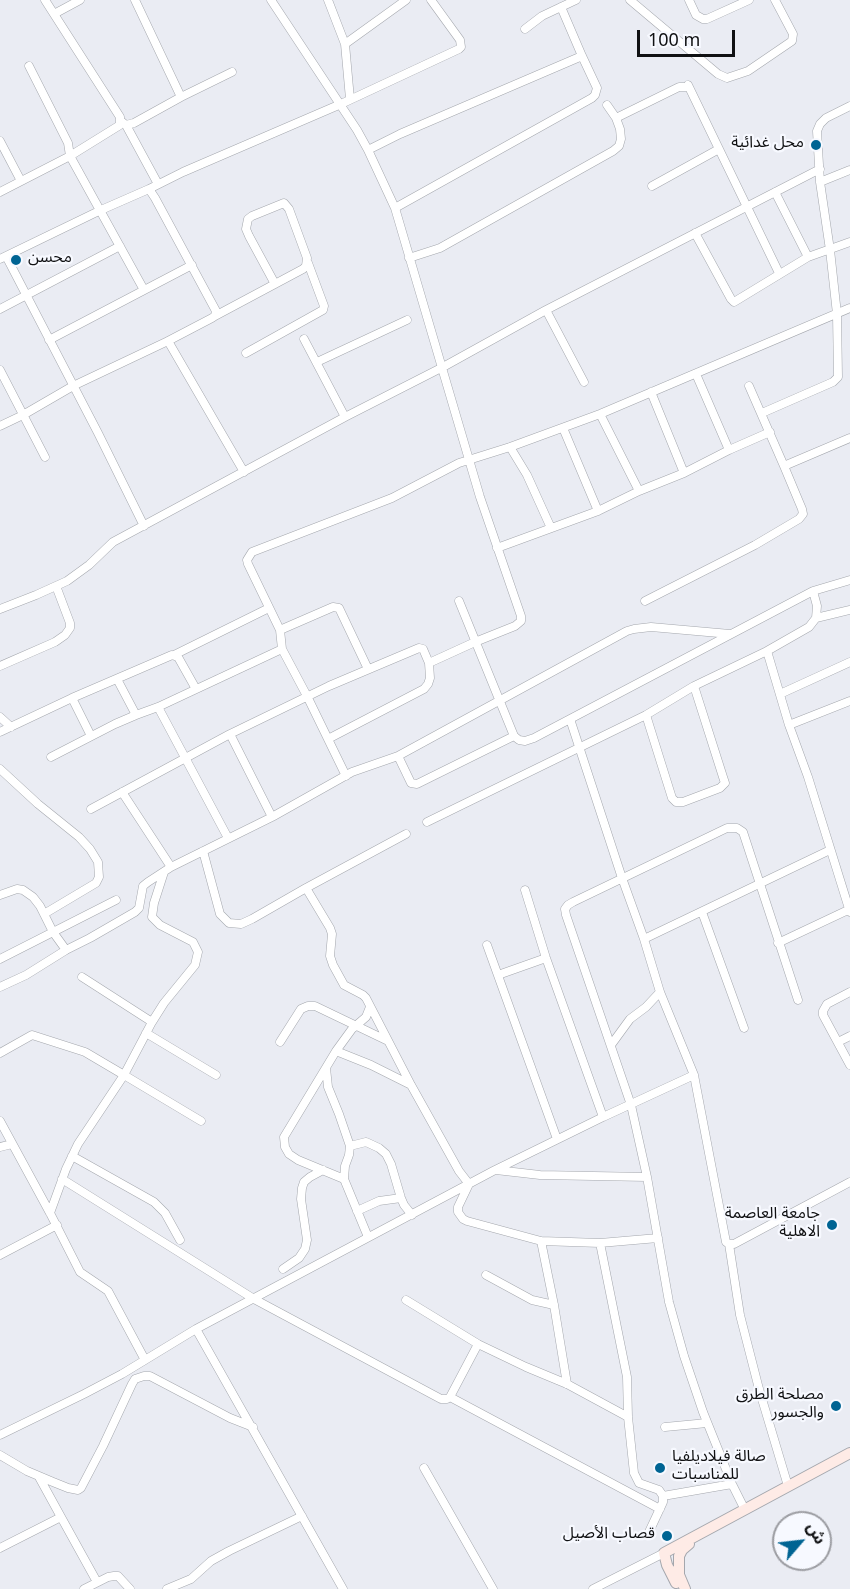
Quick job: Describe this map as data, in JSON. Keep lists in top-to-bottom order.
{
  "places": [
    "محل غدائية",
    "محسن",
    "جامعة العاصمة الاهلية",
    "مصلحة الطرق والجسور",
    "صالة فيلاديلفيا للمناسبات",
    "قصاب الأصيل"
  ],
  "scale_bar": "100 m",
  "north": "top right"
}
